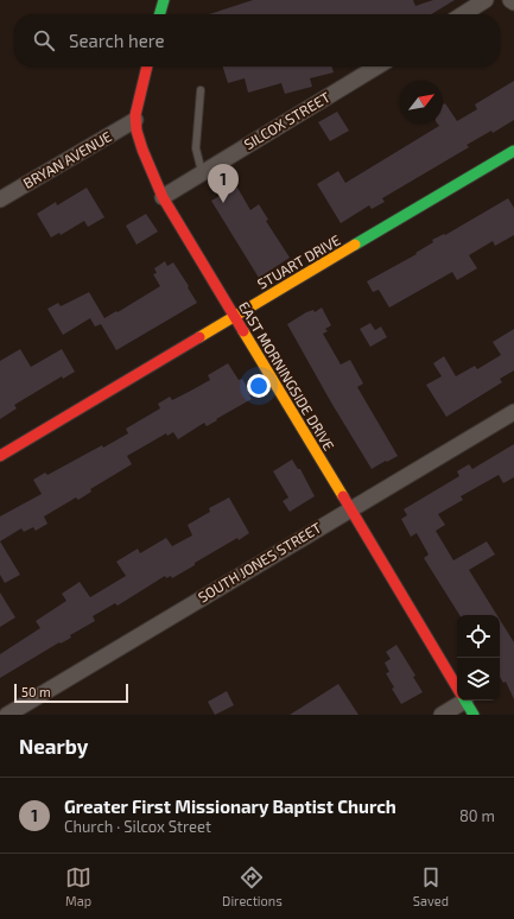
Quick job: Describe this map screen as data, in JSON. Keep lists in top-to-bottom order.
{
  "streets": {
    "street": [
      "SILCOX STREET",
      "BRYAN AVENUE",
      "STUART DRIVE",
      "EAST MORNINGSIDE DRIVE",
      "SOUTH JONES STREET"
    ]
  },
  "crossings": [
    ["SILCOX STREET", "EAST MORNINGSIDE DRIVE"],
    ["BRYAN AVENUE", "EAST MORNINGSIDE DRIVE"],
    ["STUART DRIVE", "EAST MORNINGSIDE DRIVE"],
    ["EAST MORNINGSIDE DRIVE", "SOUTH JONES STREET"]
  ],
  "scale_bar": "50 m",
  "north": "top right",
  "page": {
    "search": "Search here",
    "pins": "1",
    "scale": "50 m",
    "heading": "Nearby",
    "list": [
      {
        "mark": "1",
        "name": "Greater First Missionary Baptist Church",
        "note": "Church · Silcox Street",
        "value": "80 m"
      }
    ],
    "nav": ["Map", "Directions", "Saved"]
  }
}
